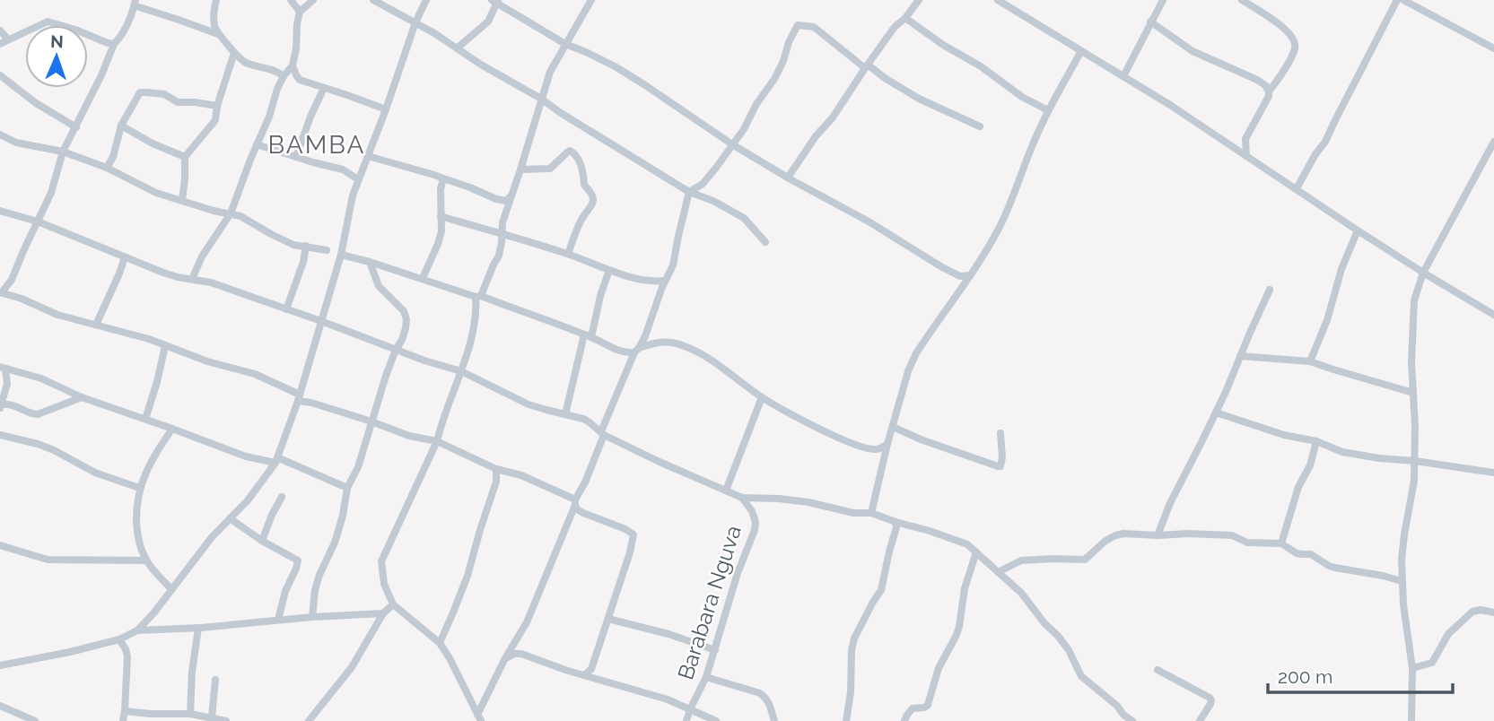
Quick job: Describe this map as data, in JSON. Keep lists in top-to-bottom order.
{
  "streets": {
    "street": ["Barabara Nguva"]
  },
  "districts": ["BAMBA"],
  "scale_bar": "200 m",
  "north": "top"
}
